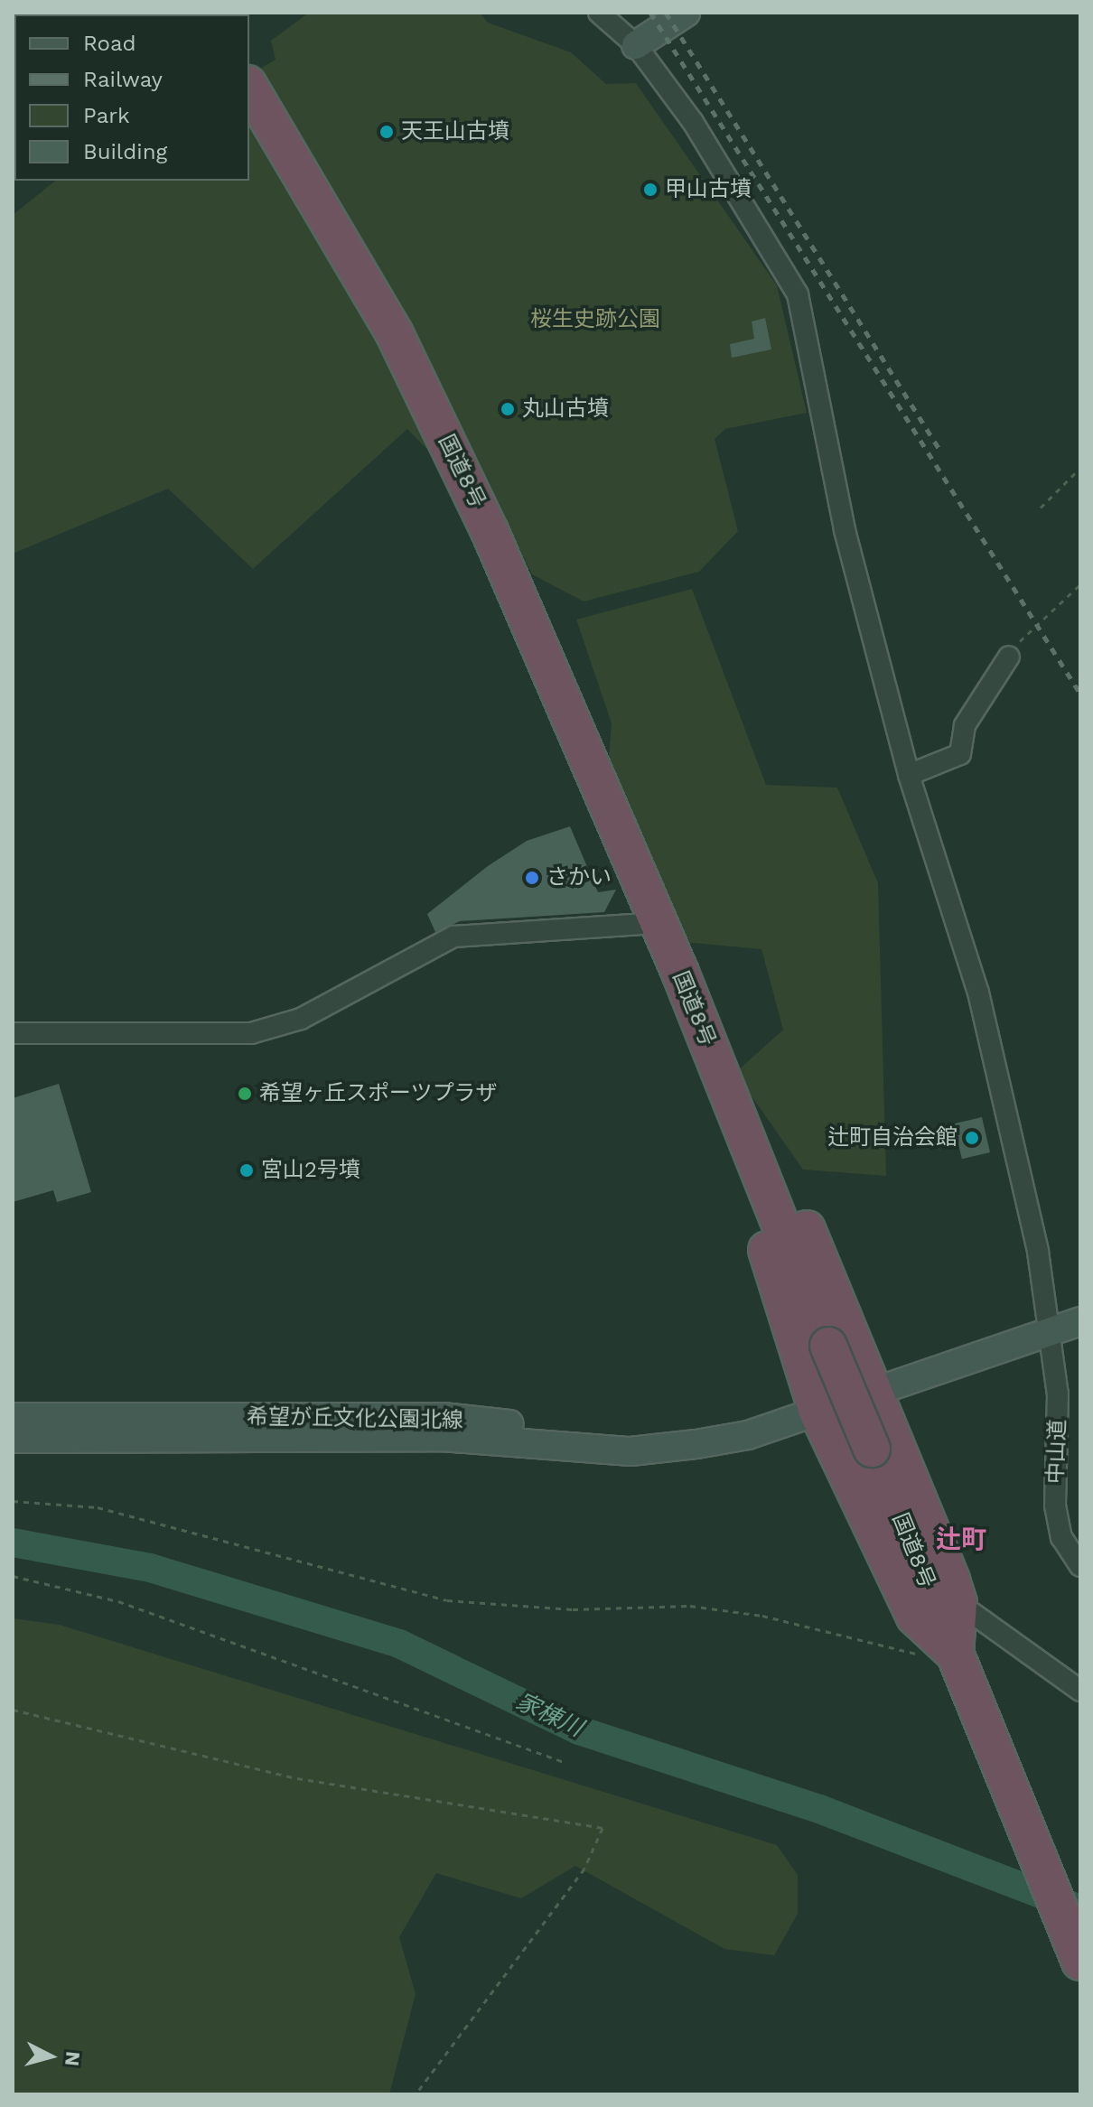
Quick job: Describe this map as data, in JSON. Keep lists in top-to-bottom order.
{
  "streets": {
    "highway": ["国道8号"],
    "main road": ["希望が丘文化公園北線"],
    "street": ["中山道"]
  },
  "crossings": [
    ["希望が丘文化公園北線", "中山道"]
  ],
  "districts": ["辻町"],
  "water": ["家棟川"],
  "parks": ["桜生史跡公園"],
  "places": [
    "天王山古墳",
    "甲山古墳",
    "丸山古墳",
    "さかい",
    "希望ヶ丘スポーツプラザ",
    "辻町自治会館",
    "宮山2号墳"
  ],
  "legend": [
    "Road",
    "Railway",
    "Park",
    "Building"
  ],
  "north": "right"
}
